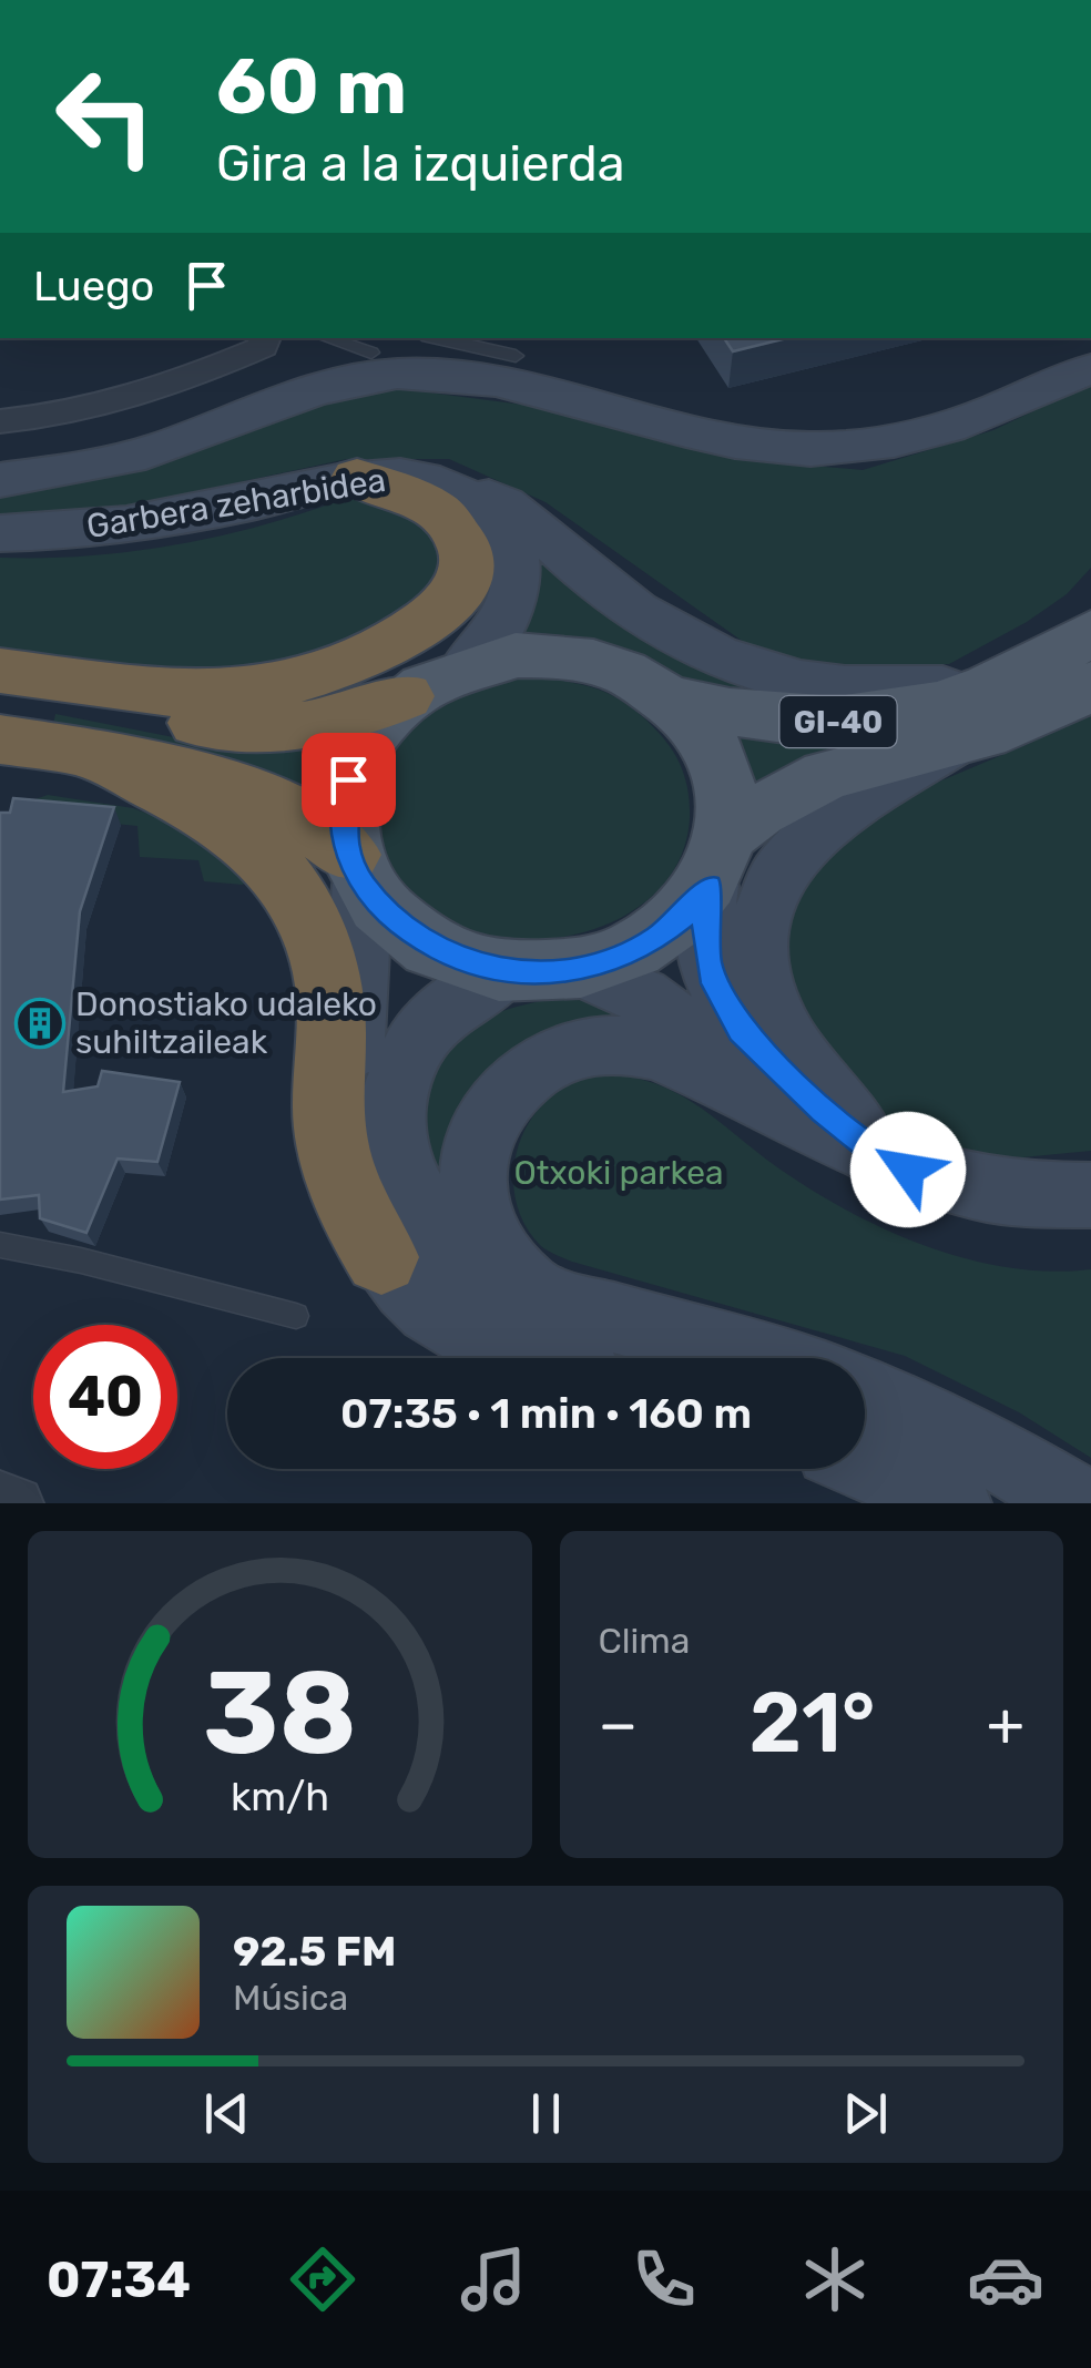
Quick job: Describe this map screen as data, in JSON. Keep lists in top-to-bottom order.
{
  "streets": {
    "main road": ["GI-40"],
    "street": ["Garbera zeharbidea"]
  },
  "crossings": [
    ["Garbera zeharbidea", "GI-40"]
  ],
  "parks": ["Otxoki parkea"],
  "places": {
    "building": ["Donostiako udaleko suhiltzaileak"]
  },
  "page": {
    "turn": ["60 m", "Gira a la izquierda"],
    "then": "Luego",
    "limit": "40",
    "trip": "07:35 · 1 min · 160 m",
    "tile": "Clima",
    "heat": ["−", "21°", "+"],
    "song": ["92.5 FM", "Música"],
    "tabs": "07:34",
    "gauge": ["38", "km/h"]
  }
}
